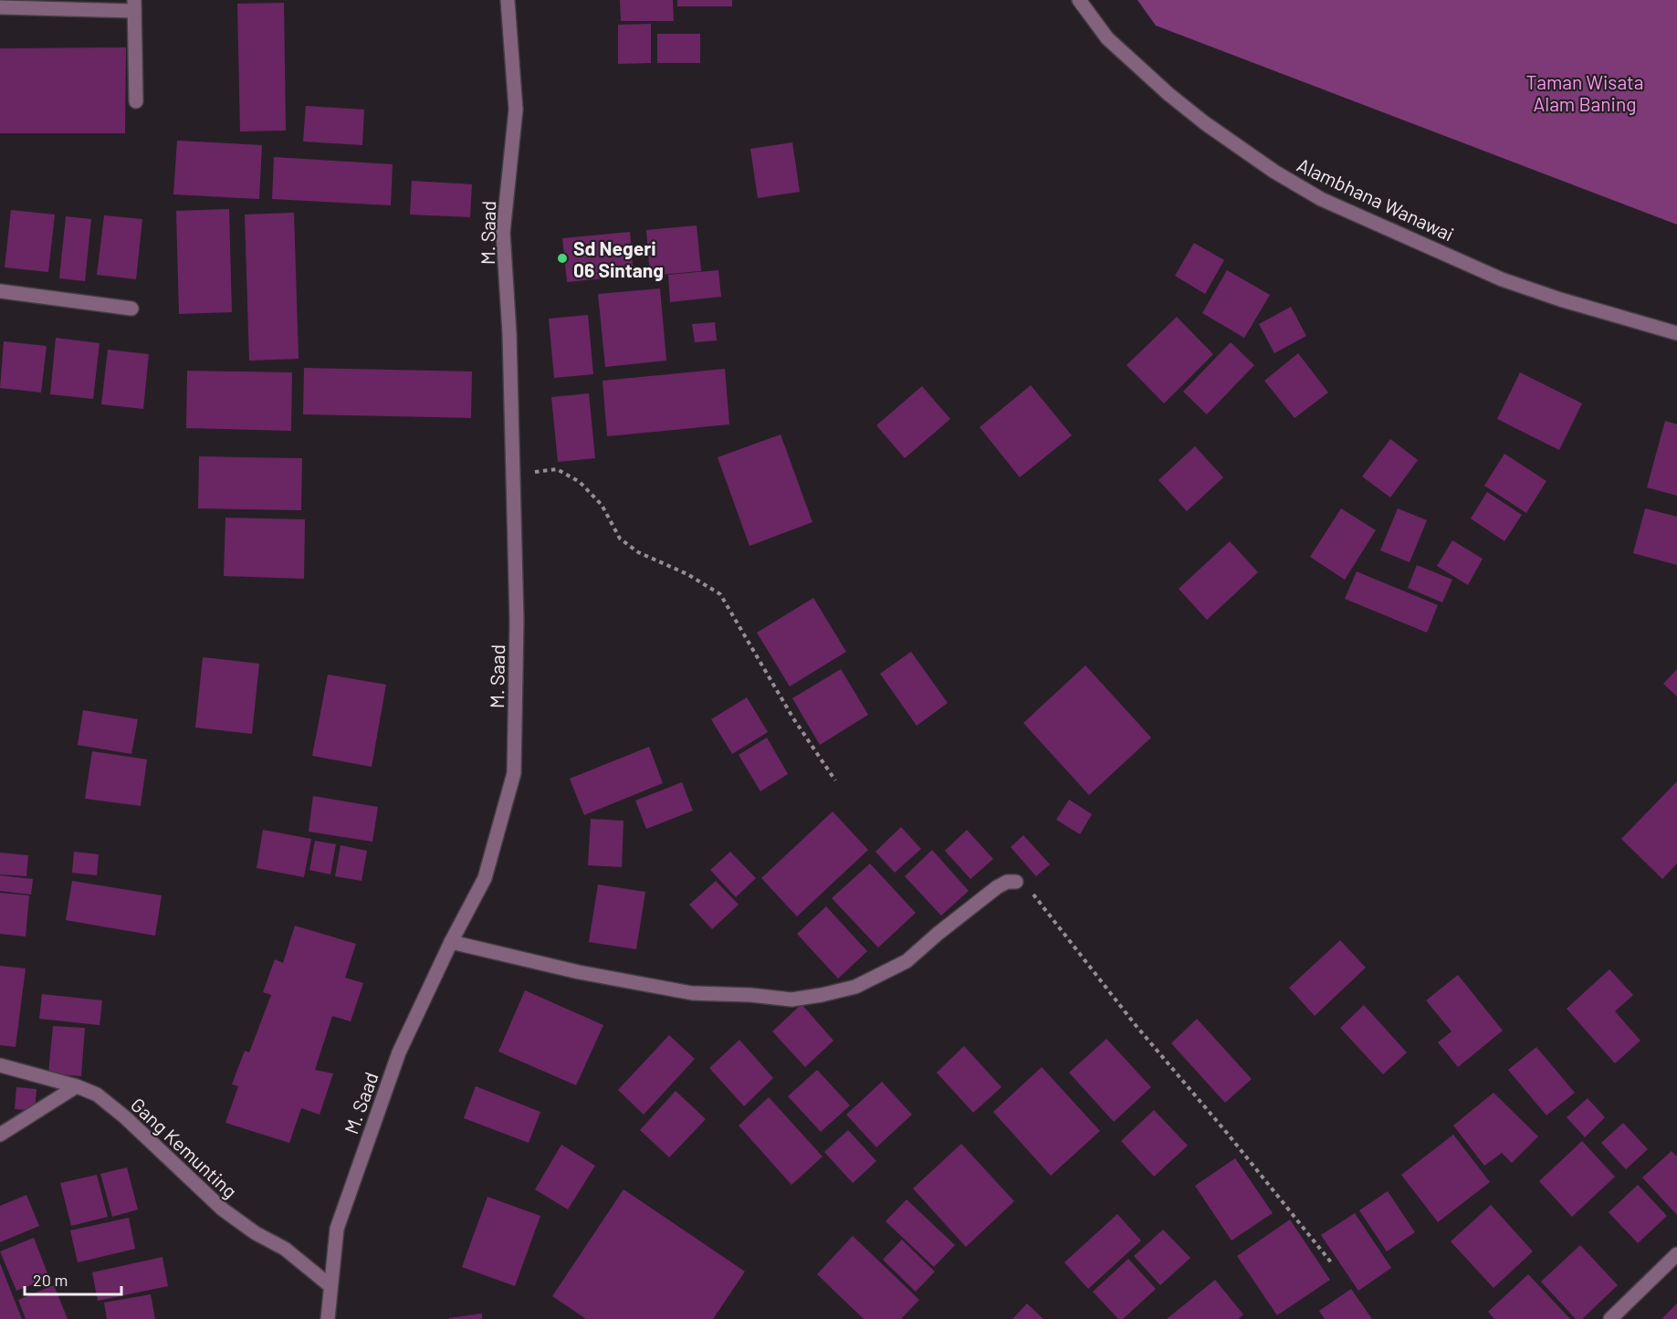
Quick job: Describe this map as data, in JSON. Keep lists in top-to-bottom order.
{
  "streets": {
    "street": ["Alambhana Wanawai", "M. Saad", "Gang Kemunting"]
  },
  "crossings": [
    ["M. Saad", "Gang Kemunting"]
  ],
  "parks": ["Taman Wisata Alam Baning"],
  "places": ["Sd Negeri 06 Sintang"],
  "scale_bar": "20 m"
}
